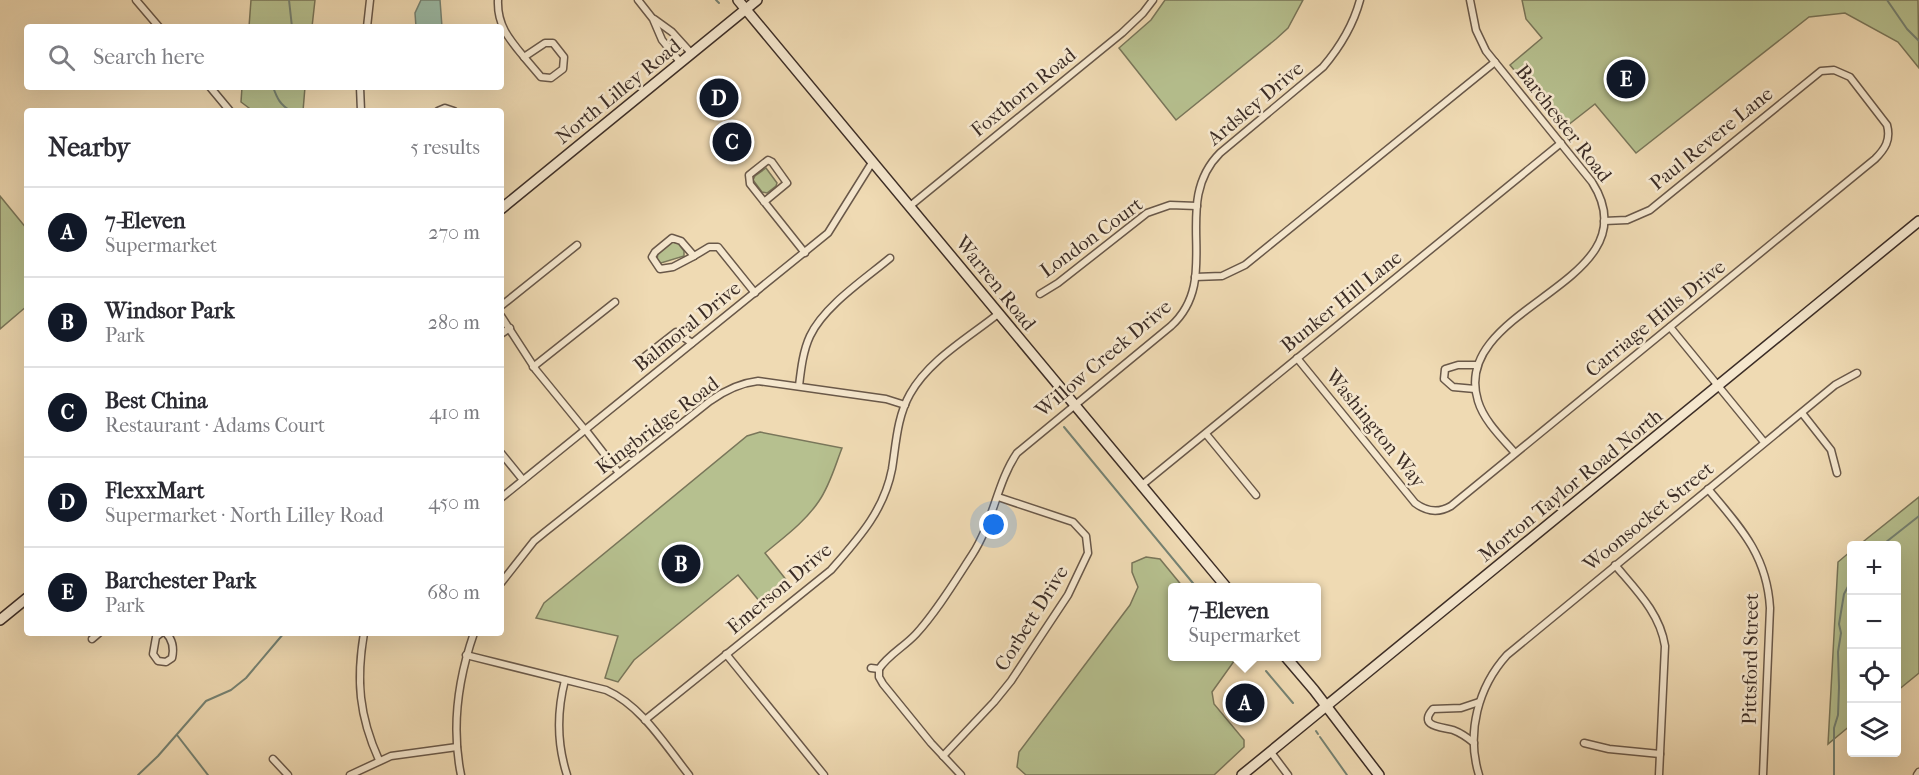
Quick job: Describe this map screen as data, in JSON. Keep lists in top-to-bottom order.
{
  "streets": {
    "street": [
      "North Lilley Road",
      "Foxthorn Road",
      "Ardsley Drive",
      "Barchester Road",
      "Paul Revere Lane",
      "London Court",
      "Warren Road",
      "Bunker Hill Lane",
      "Carriage Hills Drive",
      "Balmoral Drive",
      "Willow Creek Drive",
      "Kingbridge Road",
      "Washington Way",
      "Morton Taylor Road North",
      "Woonsocket Street",
      "Emerson Drive",
      "Corbett Drive",
      "Pittsford Street"
    ]
  },
  "crossings": [
    ["North Lilley Road", "Warren Road"],
    ["Foxthorn Road", "Warren Road"],
    ["Ardsley Drive", "London Court"],
    ["Ardsley Drive", "Willow Creek Drive"],
    ["Barchester Road", "Paul Revere Lane"],
    ["Barchester Road", "Bunker Hill Lane"],
    ["Paul Revere Lane", "Carriage Hills Drive"],
    ["Warren Road", "Bunker Hill Lane"],
    ["Warren Road", "Balmoral Drive"],
    ["Warren Road", "Willow Creek Drive"],
    ["Warren Road", "Emerson Drive"],
    ["Bunker Hill Lane", "Washington Way"],
    ["Carriage Hills Drive", "Washington Way"],
    ["Willow Creek Drive", "Corbett Drive"],
    ["Kingbridge Road", "Emerson Drive"],
    ["Woonsocket Street", "Pittsford Street"]
  ],
  "page": {
    "search": "Search here",
    "pins": [
      "E",
      "D",
      "C",
      "B",
      "A"
    ],
    "heading": ["Nearby", "5 results"],
    "list": [
      {
        "mark": "A",
        "name": "7-Eleven",
        "note": "Supermarket",
        "value": "270 m"
      },
      {
        "mark": "B",
        "name": "Windsor Park",
        "note": "Park",
        "value": "280 m"
      },
      {
        "mark": "C",
        "name": "Best China",
        "note": "Restaurant · Adams Court",
        "value": "410 m"
      },
      {
        "mark": "D",
        "name": "FlexxMart",
        "note": "Supermarket · North Lilley Road",
        "value": "450 m"
      },
      {
        "mark": "E",
        "name": "Barchester Park",
        "note": "Park",
        "value": "680 m"
      }
    ],
    "map_buttons": ["+", "−"],
    "popup": ["7-Eleven", "Supermarket"]
  }
}
